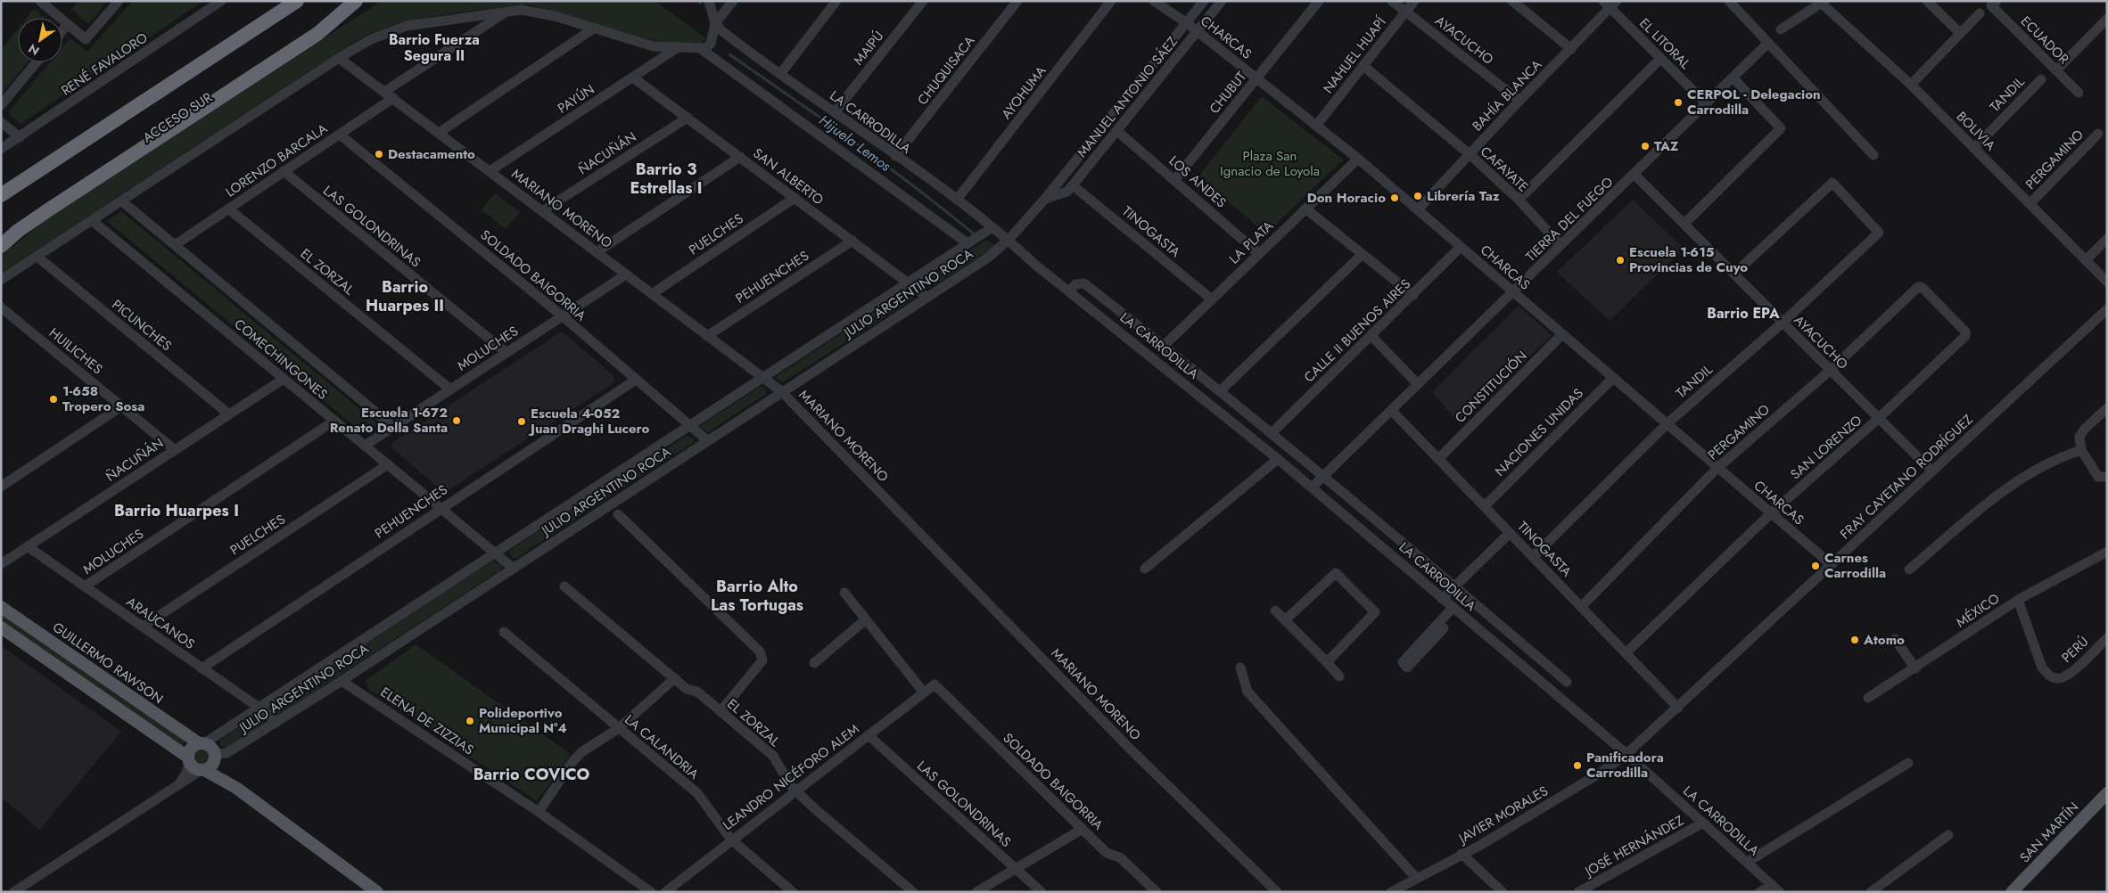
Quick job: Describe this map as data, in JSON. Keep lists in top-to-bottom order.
{
  "streets": {
    "highway": ["ACCESO SUR"],
    "main road": ["GUILLERMO RAWSON", "SAN MARTÍN"],
    "street": [
      "CHARCAS",
      "AYACUCHO",
      "ECUADOR",
      "EL LITORAL",
      "MAIPÚ",
      "NAHUEL HUAPÍ",
      "RENÉ FAVALORO",
      "CHUQUISACA",
      "AYOHUMA",
      "CHUBUT",
      "TANDIL",
      "BAHÍA BLANCA",
      "MANUEL ANTONIO SÁEZ",
      "PAYÚN",
      "LA CARRODILLA",
      "BOLIVIA",
      "ÑACUÑÁN",
      "PERGAMINO",
      "LORENZO BARCALA",
      "CAFAYATE",
      "SAN ALBERTO",
      "LOS ANDES",
      "MARIANO MORENO",
      "TIERRA DEL FUEGO",
      "LAS GOLONDRINAS",
      "TINOGASTA",
      "PUELCHES",
      "LA PLATA",
      "EL ZORZAL",
      "SOLDADO BAIGORRIA",
      "PEHUENCHES",
      "JULIO ARGENTINO ROCA",
      "PICUNCHES",
      "CALLE II BUENOS AIRES",
      "MOLUCHES",
      "HUILICHES",
      "COMECHINGONES",
      "CONSTITUCIÓN",
      "NACIONES UNIDAS",
      "SAN LORENZO",
      "FRAY CAYETANO RODRÍGUEZ",
      "MÉXICO",
      "ARAUCANOS",
      "PERÚ",
      "ELENA DE ZIZZIAS",
      "LA CALANDRIA",
      "LEANDRO NICÉFORO ALEM",
      "JAVIER MORALES",
      "JOSÉ HERNÁNDEZ"
    ]
  },
  "crossings": [
    ["CHARCAS", "NAHUEL HUAPÍ"],
    ["CHARCAS", "CHUBUT"],
    ["CHARCAS", "TANDIL"],
    ["CHARCAS", "BAHÍA BLANCA"],
    ["CHARCAS", "MANUEL ANTONIO SÁEZ"],
    ["CHARCAS", "PERGAMINO"],
    ["CHARCAS", "TIERRA DEL FUEGO"],
    ["CHARCAS", "LA PLATA"],
    ["CHARCAS", "CALLE II BUENOS AIRES"],
    ["CHARCAS", "CONSTITUCIÓN"],
    ["CHARCAS", "NACIONES UNIDAS"],
    ["CHARCAS", "SAN LORENZO"],
    ["CHARCAS", "FRAY CAYETANO RODRÍGUEZ"],
    ["AYACUCHO", "NAHUEL HUAPÍ"],
    ["AYACUCHO", "TANDIL"],
    ["AYACUCHO", "BAHÍA BLANCA"],
    ["AYACUCHO", "PERGAMINO"],
    ["AYACUCHO", "TIERRA DEL FUEGO"],
    ["AYACUCHO", "SAN LORENZO"],
    ["AYACUCHO", "FRAY CAYETANO RODRÍGUEZ"],
    ["EL LITORAL", "BAHÍA BLANCA"],
    ["EL LITORAL", "TIERRA DEL FUEGO"],
    ["MAIPÚ", "LA CARRODILLA"],
    ["NAHUEL HUAPÍ", "CAFAYATE"],
    ["CHUQUISACA", "LA CARRODILLA"],
    ["AYOHUMA", "LA CARRODILLA"],
    ["CHUBUT", "LOS ANDES"],
    ["TANDIL", "BOLIVIA"],
    ["TANDIL", "TINOGASTA"],
    ["BAHÍA BLANCA", "CAFAYATE"],
    ["MANUEL ANTONIO SÁEZ", "LA CARRODILLA"],
    ["MANUEL ANTONIO SÁEZ", "LOS ANDES"],
    ["MANUEL ANTONIO SÁEZ", "TINOGASTA"],
    ["MANUEL ANTONIO SÁEZ", "JULIO ARGENTINO ROCA"],
    ["PAYÚN", "SAN ALBERTO"],
    ["PAYÚN", "MARIANO MORENO"],
    ["LA CARRODILLA", "TIERRA DEL FUEGO"],
    ["LA CARRODILLA", "LA PLATA"],
    ["LA CARRODILLA", "JULIO ARGENTINO ROCA"],
    ["LA CARRODILLA", "CALLE II BUENOS AIRES"],
    ["LA CARRODILLA", "FRAY CAYETANO RODRÍGUEZ"],
    ["LA CARRODILLA", "JAVIER MORALES"],
    ["LA CARRODILLA", "JOSÉ HERNÁNDEZ"],
    ["BOLIVIA", "PERGAMINO"],
    ["ÑACUÑÁN", "SAN ALBERTO"],
    ["ÑACUÑÁN", "MARIANO MORENO"],
    ["ÑACUÑÁN", "PICUNCHES"],
    ["ÑACUÑÁN", "HUILICHES"],
    ["ÑACUÑÁN", "COMECHINGONES"],
    ["ÑACUÑÁN", "ARAUCANOS"],
    ["PERGAMINO", "TINOGASTA"],
    ["PERGAMINO", "SAN LORENZO"],
    ["LORENZO BARCALA", "MARIANO MORENO"],
    ["LORENZO BARCALA", "LAS GOLONDRINAS"],
    ["LORENZO BARCALA", "EL ZORZAL"],
    ["LORENZO BARCALA", "SOLDADO BAIGORRIA"],
    ["LORENZO BARCALA", "COMECHINGONES"],
    ["CAFAYATE", "TIERRA DEL FUEGO"],
    ["SAN ALBERTO", "PUELCHES"],
    ["SAN ALBERTO", "PEHUENCHES"],
    ["SAN ALBERTO", "JULIO ARGENTINO ROCA"],
    ["LOS ANDES", "LA PLATA"],
    ["MARIANO MORENO", "PUELCHES"],
    ["MARIANO MORENO", "PEHUENCHES"],
    ["MARIANO MORENO", "JULIO ARGENTINO ROCA"],
    ["MARIANO MORENO", "MOLUCHES"],
    ["TIERRA DEL FUEGO", "TINOGASTA"],
    ["LAS GOLONDRINAS", "MOLUCHES"],
    ["LAS GOLONDRINAS", "LEANDRO NICÉFORO ALEM"],
    ["TINOGASTA", "LA PLATA"],
    ["TINOGASTA", "CONSTITUCIÓN"],
    ["TINOGASTA", "NACIONES UNIDAS"],
    ["TINOGASTA", "SAN LORENZO"],
    ["TINOGASTA", "FRAY CAYETANO RODRÍGUEZ"],
    ["PUELCHES", "COMECHINGONES"],
    ["PUELCHES", "ARAUCANOS"],
    ["EL ZORZAL", "MOLUCHES"],
    ["EL ZORZAL", "LEANDRO NICÉFORO ALEM"],
    ["SOLDADO BAIGORRIA", "PEHUENCHES"],
    ["SOLDADO BAIGORRIA", "JULIO ARGENTINO ROCA"],
    ["SOLDADO BAIGORRIA", "MOLUCHES"],
    ["SOLDADO BAIGORRIA", "LEANDRO NICÉFORO ALEM"],
    ["PEHUENCHES", "COMECHINGONES"],
    ["PEHUENCHES", "ARAUCANOS"],
    ["JULIO ARGENTINO ROCA", "COMECHINGONES"],
    ["JULIO ARGENTINO ROCA", "ARAUCANOS"],
    ["JULIO ARGENTINO ROCA", "GUILLERMO RAWSON"],
    ["JULIO ARGENTINO ROCA", "ELENA DE ZIZZIAS"],
    ["MOLUCHES", "COMECHINGONES"],
    ["MOLUCHES", "ARAUCANOS"],
    ["FRAY CAYETANO RODRÍGUEZ", "JAVIER MORALES"],
    ["MÉXICO", "PERÚ"],
    ["LA CALANDRIA", "LEANDRO NICÉFORO ALEM"]
  ],
  "districts": [
    "Barrio Fuerza Segura II",
    "Barrio 3 Estrellas I",
    "Barrio Huarpes II",
    "Barrio EPA",
    "Barrio Huarpes I",
    "Barrio Alto Las Tortugas",
    "Barrio COVICO"
  ],
  "water": ["Hijuela Lemos"],
  "parks": ["Plaza San Ignacio de Loyola"],
  "places": [
    "CERPOL - Delegacion Carrodilla",
    "TAZ",
    "Destacamento",
    "Librería Taz",
    "Don Horacio",
    "Escuela 1-615 Provincias de Cuyo",
    "1-658 Tropero Sosa",
    "Escuela 1-672 Renato Della Santa",
    "Escuela 4-052 Juan Draghi Lucero",
    "Carnes Carrodilla",
    "Atomo",
    "Polideportivo Municipal Nº4",
    "Panificadora Carrodilla"
  ],
  "north": "bottom left"
}
